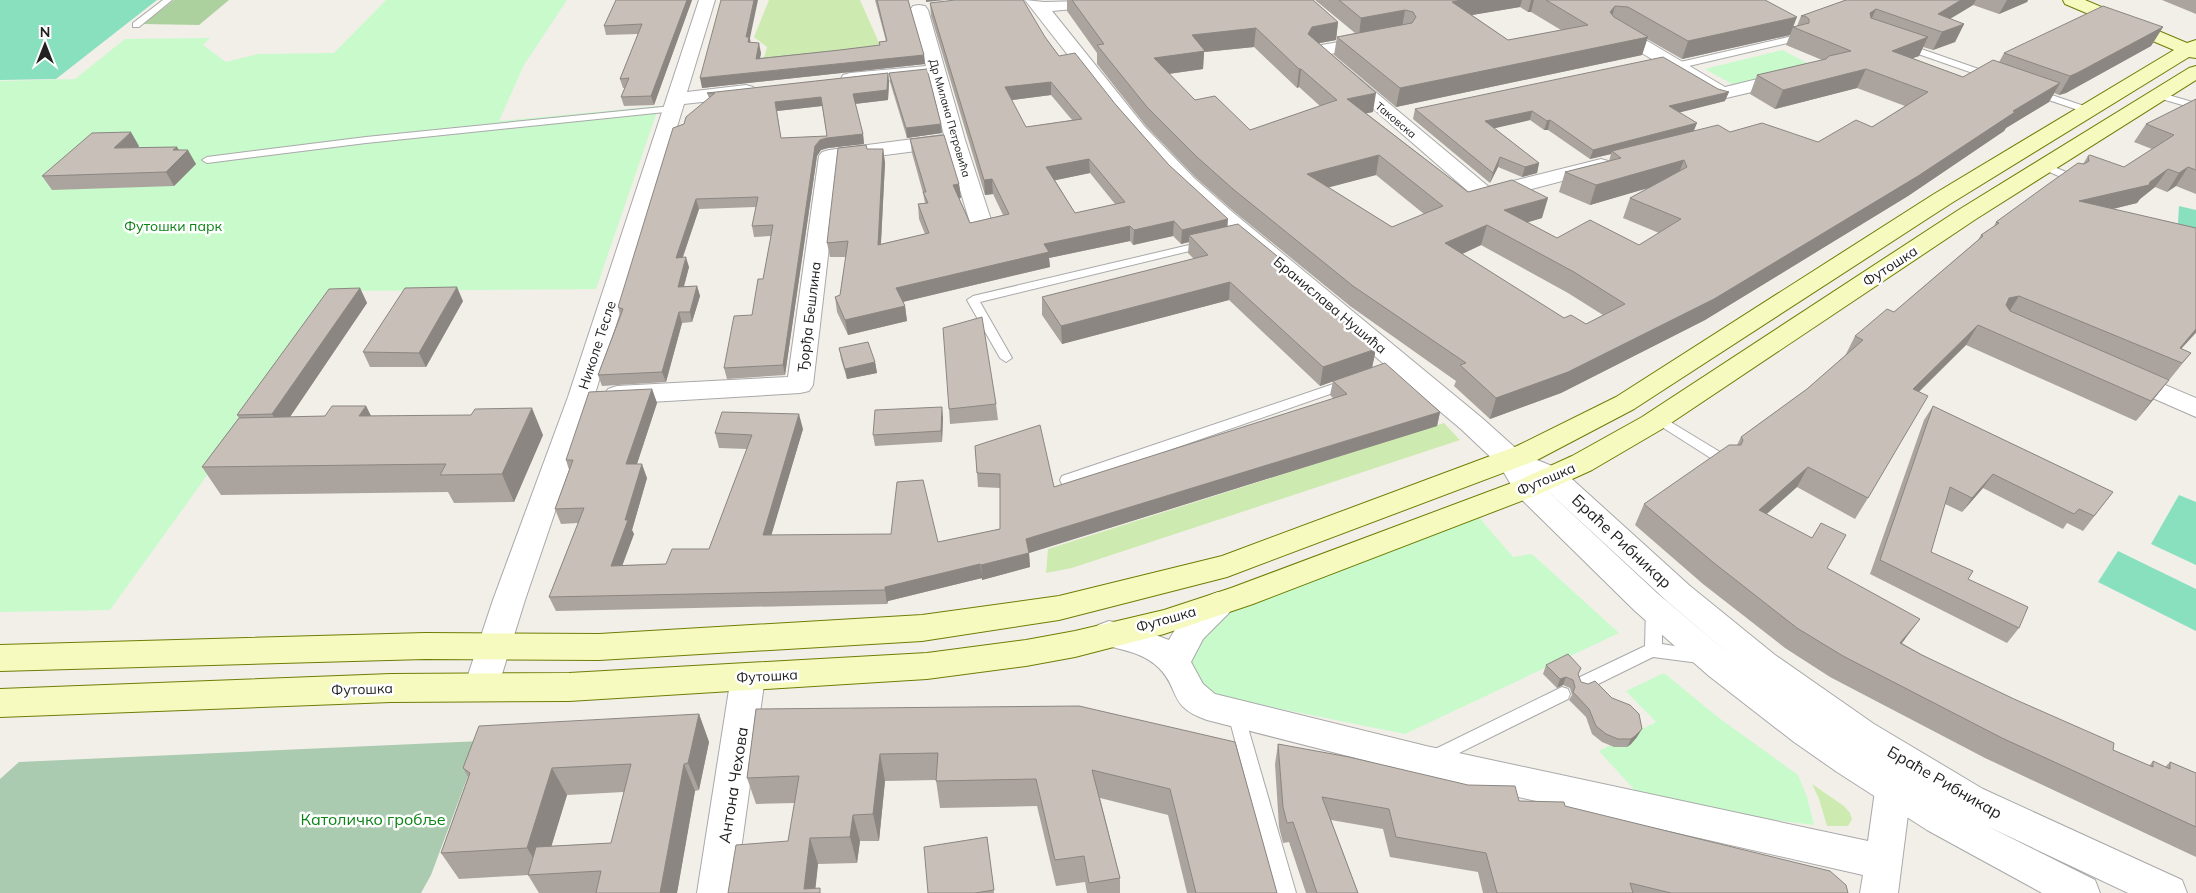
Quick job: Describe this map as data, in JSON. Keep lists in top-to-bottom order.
{
  "streets": {
    "main road": ["Футошка"],
    "street": [
      "Др Милана Петровића",
      "Таковска",
      "Бранислава Нушића",
      "Ђорђа Бешлина",
      "Николе Тесле",
      "Браће Рибникар",
      "Антона Чехова"
    ]
  },
  "crossings": [
    ["Др Милана Петровића", "Ђорђа Бешлина"],
    ["Футошка", "Бранислава Нушића"],
    ["Футошка", "Николе Тесле"],
    ["Футошка", "Браће Рибникар"],
    ["Футошка", "Антона Чехова"],
    ["Бранислава Нушића", "Браће Рибникар"],
    ["Ђорђа Бешлина", "Николе Тесле"]
  ],
  "parks": ["Футошки парк", "Католичко гробље"],
  "north": "top"
}
